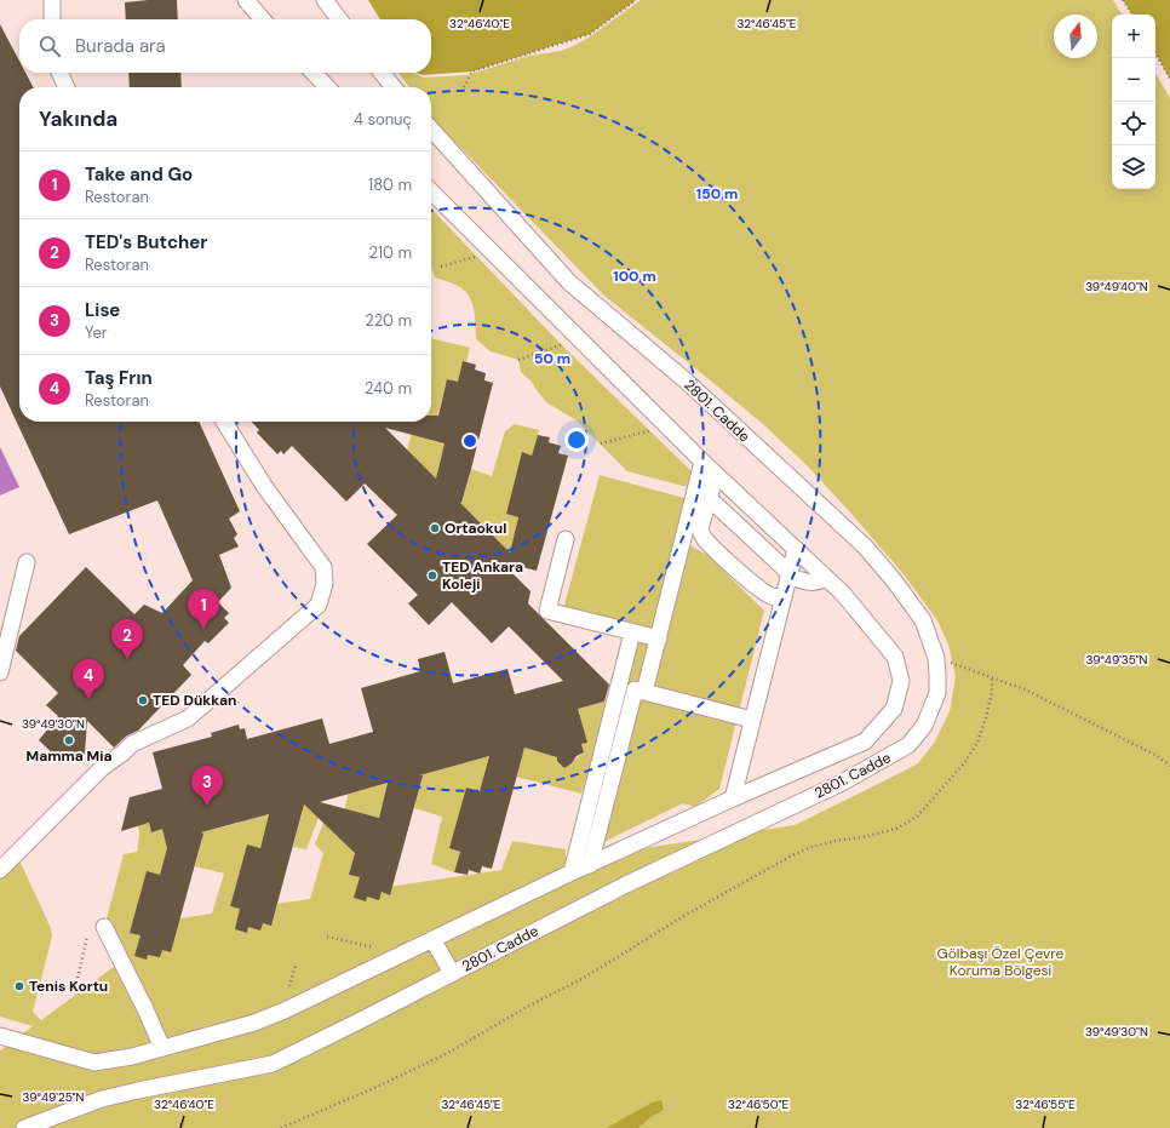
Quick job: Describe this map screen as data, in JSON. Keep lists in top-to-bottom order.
{
  "streets": {
    "street": ["2801. Cadde"]
  },
  "parks": ["Gölbaşı Özel Çevre Koruma Bölgesi"],
  "places": [
    "Ortaokul",
    "TED Ankara Koleji",
    "TED Dükkan",
    "Mamma Mia",
    "Tenis Kortu"
  ],
  "north": "top",
  "page": {
    "map_buttons": ["+", "−"],
    "search": "Burada ara",
    "heading": ["Yakında", "4 sonuç"],
    "list": [
      {
        "mark": "1",
        "name": "Take and Go",
        "note": "Restoran",
        "value": "180 m"
      },
      {
        "mark": "2",
        "name": "TED's Butcher",
        "note": "Restoran",
        "value": "210 m"
      },
      {
        "mark": "3",
        "name": "Lise",
        "note": "Yer",
        "value": "220 m"
      },
      {
        "mark": "4",
        "name": "Taş Frın",
        "note": "Restoran",
        "value": "240 m"
      }
    ],
    "pins": [
      "1",
      "2",
      "4",
      "3"
    ]
  },
  "coordinates": [
    "32°46'40\"E",
    "32°46'45\"E",
    "39°49'40\"N",
    "39°49'35\"N",
    "39°49'30\"N",
    "39°49'25\"N",
    "32°46'50\"E",
    "32°46'55\"E"
  ],
  "rings": ["150 m", "100 m", "50 m"]
}
